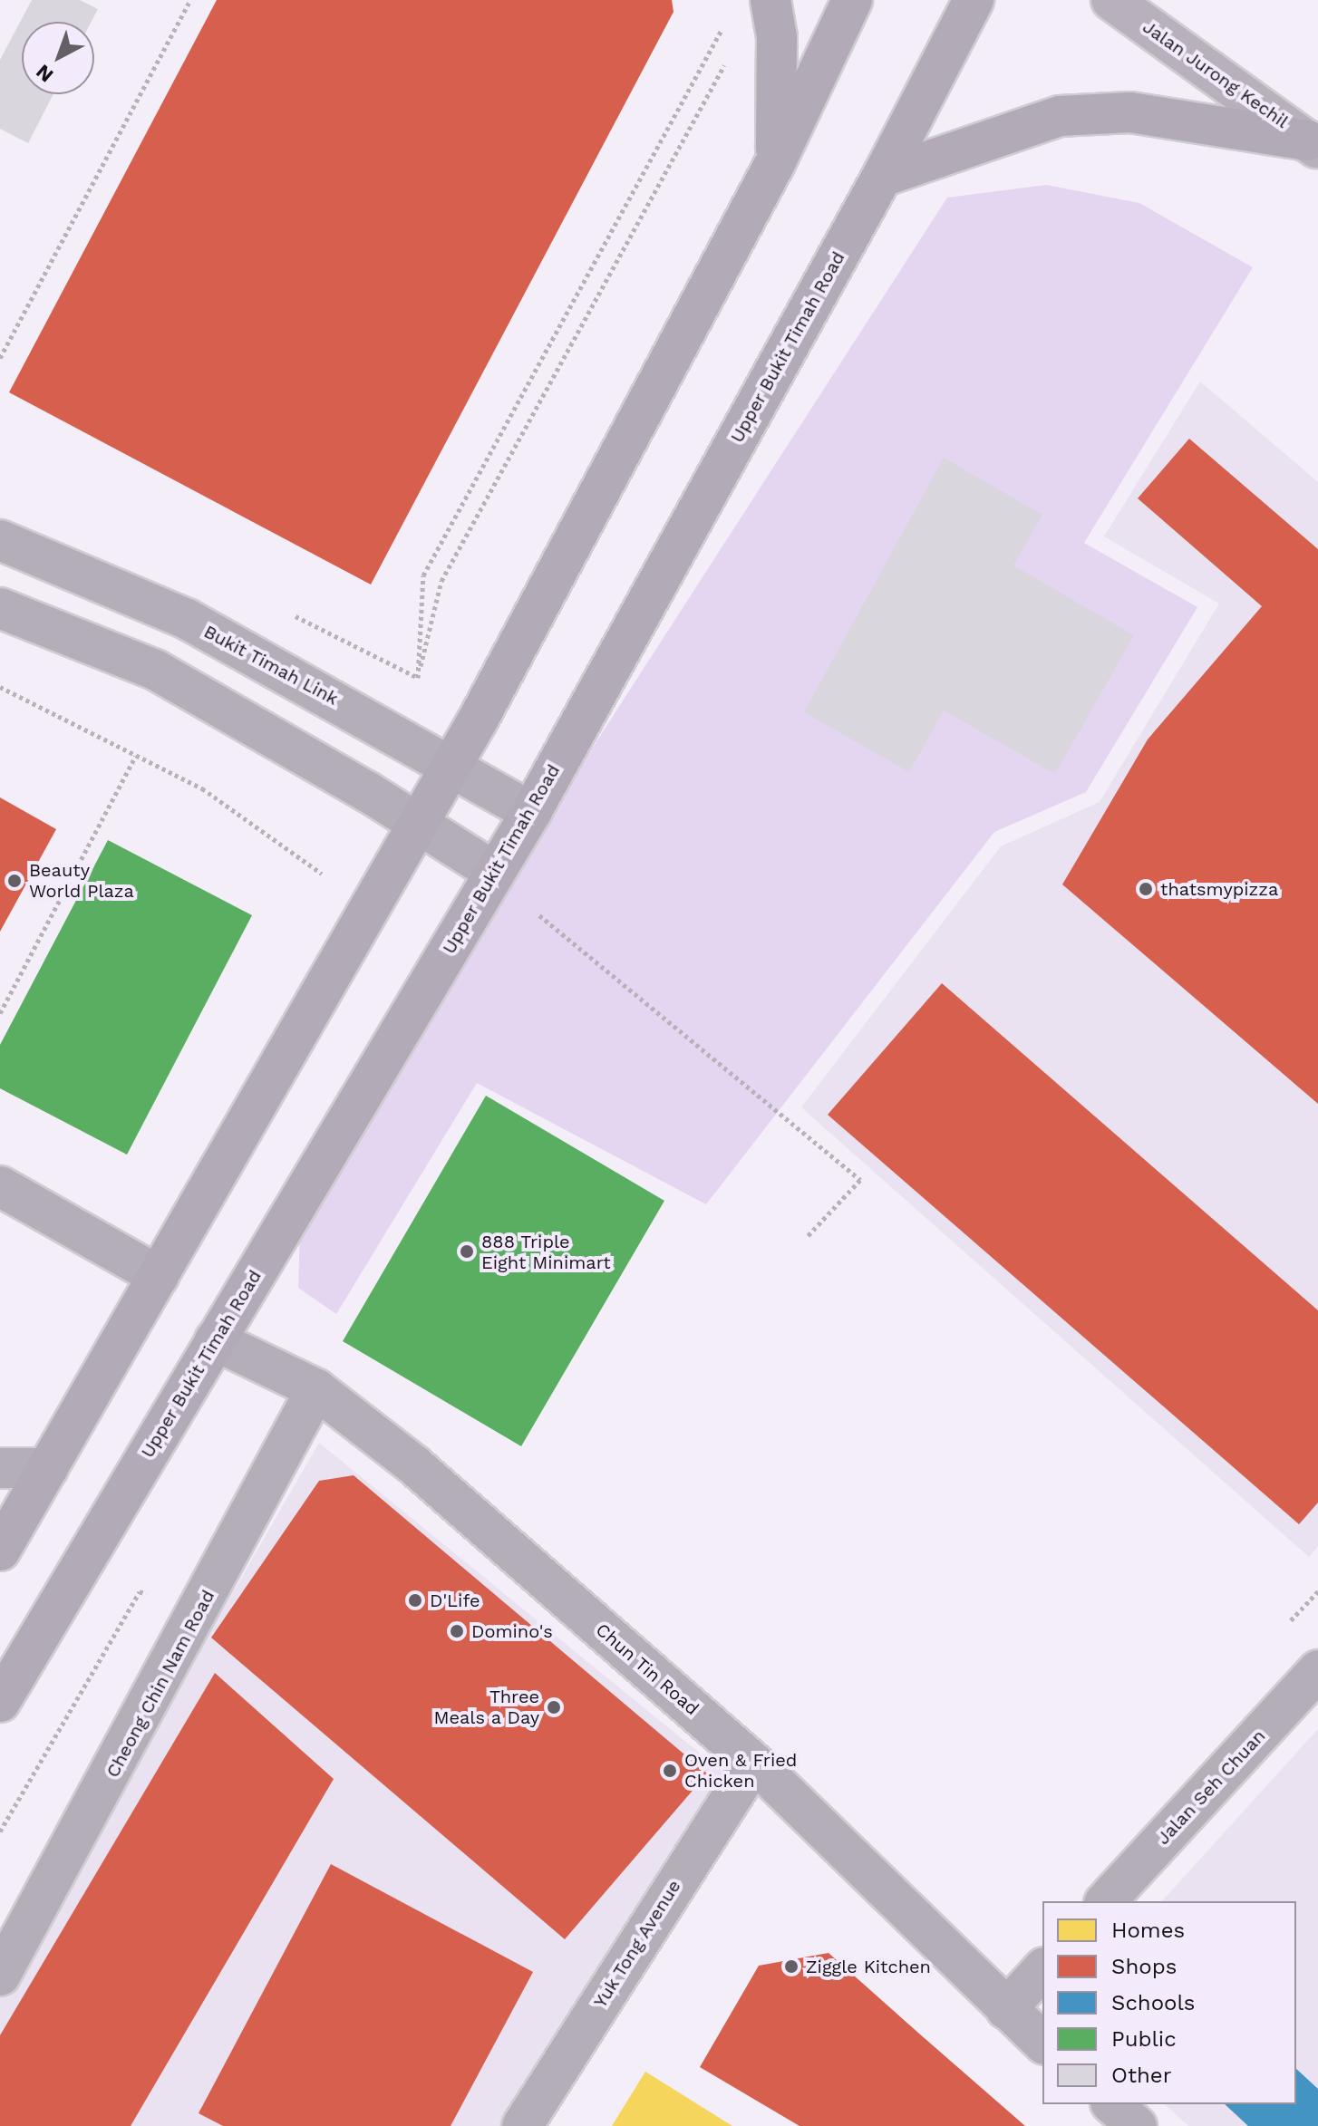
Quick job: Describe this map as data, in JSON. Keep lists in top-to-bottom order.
{
  "streets": {
    "highway": ["Upper Bukit Timah Road"],
    "main road": ["Jalan Jurong Kechil"],
    "street": [
      "Bukit Timah Link",
      "Chun Tin Road",
      "Cheong Chin Nam Road",
      "Jalan Seh Chuan",
      "Yuk Tong Avenue"
    ]
  },
  "crossings": [
    ["Upper Bukit Timah Road", "Bukit Timah Link"],
    ["Upper Bukit Timah Road", "Chun Tin Road"],
    ["Chun Tin Road", "Cheong Chin Nam Road"],
    ["Chun Tin Road", "Yuk Tong Avenue"]
  ],
  "places": [
    "Beauty World Plaza",
    "thatsmypizza",
    "888 Triple Eight Minimart",
    "D'Life",
    "Domino's",
    "Three Meals a Day",
    "Oven & Fried Chicken",
    "Ziggle Kitchen"
  ],
  "legend": [
    "Homes",
    "Shops",
    "Schools",
    "Public",
    "Other"
  ],
  "north": "bottom left"
}
